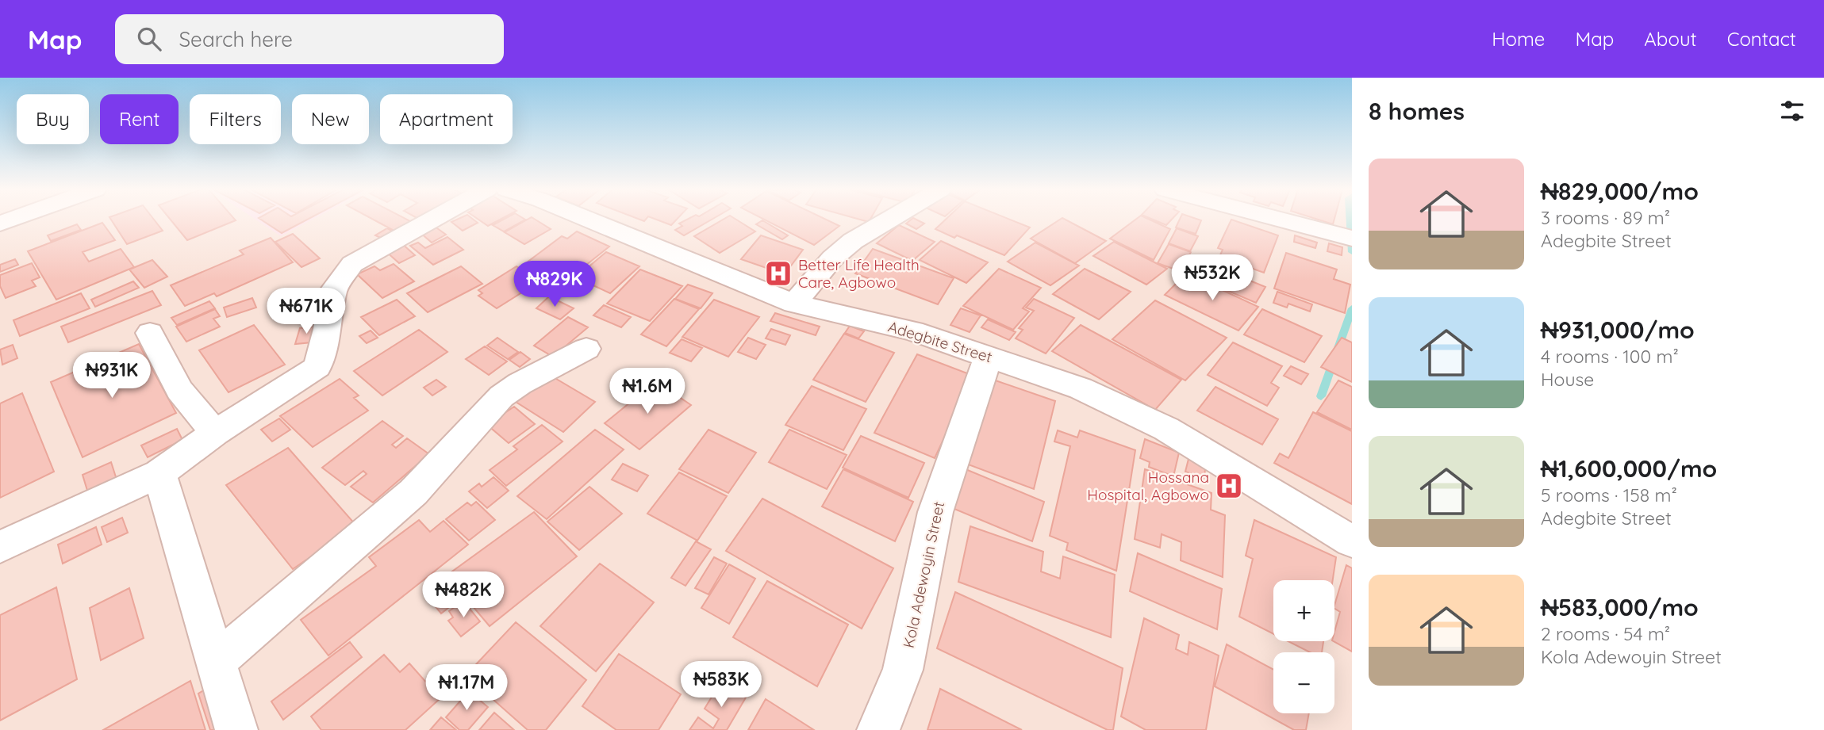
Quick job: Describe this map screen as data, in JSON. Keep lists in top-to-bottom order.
{
  "streets": {
    "street": ["Adegbite Street", "Kola Adewoyin Street"]
  },
  "crossings": [
    ["Adegbite Street", "Kola Adewoyin Street"]
  ],
  "places": {
    "hospital": ["Better Life Health Care, Agbowo", "Hossana Hospital, Agbowo"]
  },
  "page": {
    "header": "Map",
    "search": "Search here",
    "nav": [
      "Home",
      "Map",
      "About",
      "Contact"
    ],
    "heading": "8 homes",
    "chip": [
      "Buy",
      "Rent",
      "Filters",
      "New",
      "Apartment"
    ],
    "list": [
      {
        "name": "₦829,000/mo",
        "note": "3 rooms · 89 m² · Adegbite Street"
      },
      {
        "name": "₦931,000/mo",
        "note": "4 rooms · 100 m² · House"
      },
      {
        "name": "₦1,600,000/mo",
        "note": "5 rooms · 158 m² · Adegbite Street"
      },
      {
        "name": "₦583,000/mo",
        "note": "2 rooms · 54 m² · Kola Adewoyin Street"
      }
    ],
    "price": [
      "₦532K",
      "₦829K",
      "₦671K",
      "₦931K",
      "₦1.6M",
      "₦482K",
      "₦583K",
      "₦1.17M"
    ],
    "map_buttons": ["+", "−"]
  }
}
